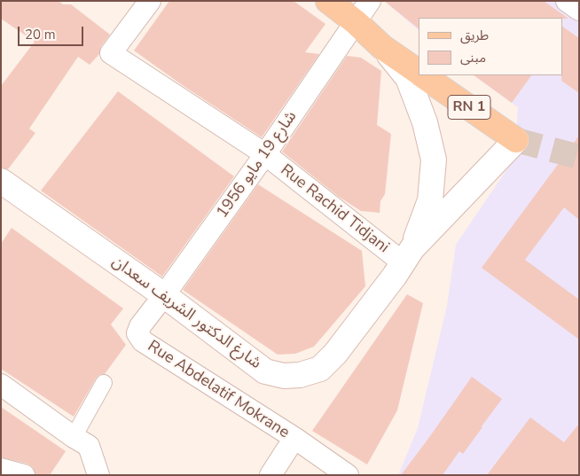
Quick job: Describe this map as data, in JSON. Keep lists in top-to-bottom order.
{
  "streets": {
    "main road": ["RN 1", "شارغ الدكتور الشريف سعدان"],
    "street": ["شارع 19 مايو 1956", "Rue Rachid Tidjani", "Rue Abdelatif Mokrane"]
  },
  "crossings": [
    ["RN 1", "شارع 19 مايو 1956"],
    ["RN 1", "شارغ الدكتور الشريف سعدان"],
    ["شارع 19 مايو 1956", "Rue Rachid Tidjani"],
    ["شارع 19 مايو 1956", "شارغ الدكتور الشريف سعدان"],
    ["شارع 19 مايو 1956", "Rue Abdelatif Mokrane"],
    ["Rue Rachid Tidjani", "شارغ الدكتور الشريف سعدان"]
  ],
  "legend": ["طريق", "مبنى"],
  "scale_bar": "20 m"
}
